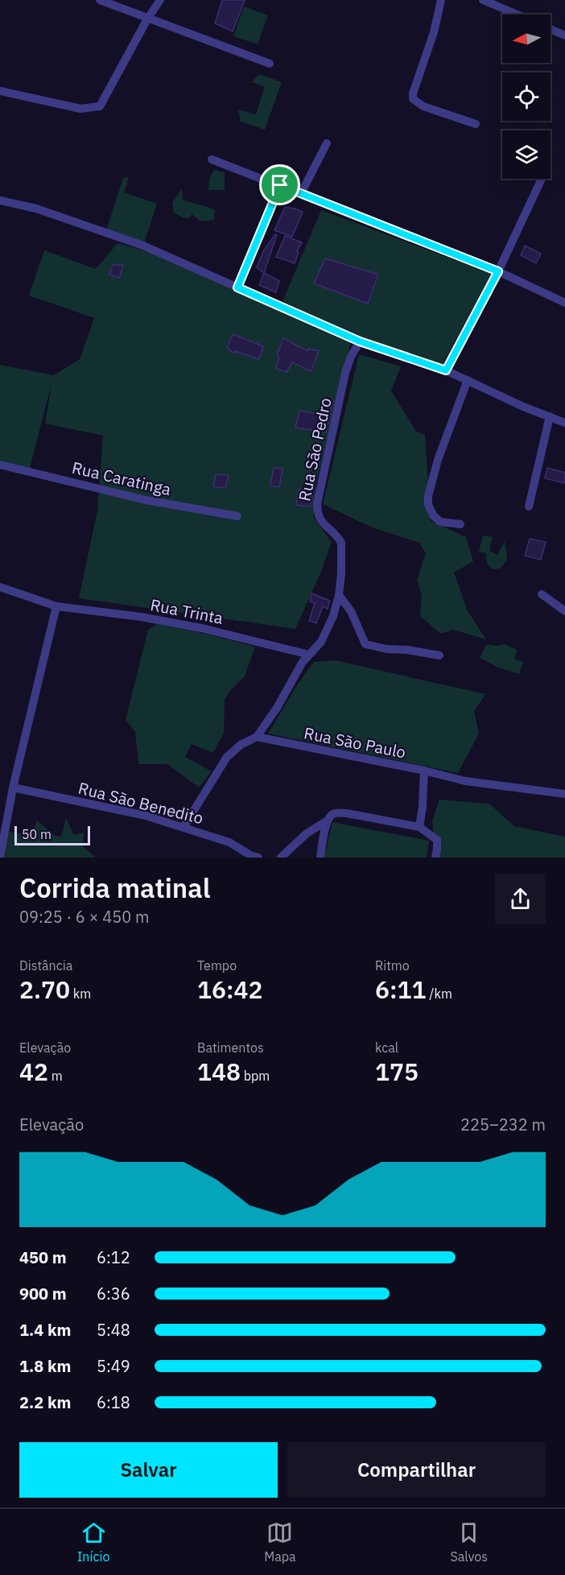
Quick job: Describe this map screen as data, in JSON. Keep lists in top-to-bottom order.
{
  "streets": {
    "street": [
      "Rua São Pedro",
      "Rua Caratinga",
      "Rua Trinta",
      "Rua São Paulo",
      "Rua São Benedito"
    ]
  },
  "crossings": [
    ["Rua São Pedro", "Rua Trinta"],
    ["Rua São Pedro", "Rua São Paulo"]
  ],
  "scale_bar": "50 m",
  "north": "left",
  "page": {
    "scale": "50 m",
    "heading": ["Corrida matinal", "09:25 · 6 × 450 m"],
    "stats": [
      ["Distância", "2.70 km"],
      ["Tempo", "16:42"],
      ["Ritmo", "6:11 /km"],
      ["Elevação", "42 m"],
      ["Batimentos", "148 bpm"],
      ["kcal", "175"]
    ],
    "chart": ["Elevação", "225–232 m"],
    "list": [
      {
        "name": "450 m",
        "note": "6:12"
      },
      {
        "name": "900 m",
        "note": "6:36"
      },
      {
        "name": "1.4 km",
        "note": "5:48"
      },
      {
        "name": "1.8 km",
        "note": "5:49"
      },
      {
        "name": "2.2 km",
        "note": "6:18"
      }
    ],
    "buttons": ["Salvar", "Compartilhar"],
    "tabs": ["Início", "Mapa", "Salvos"]
  }
}
